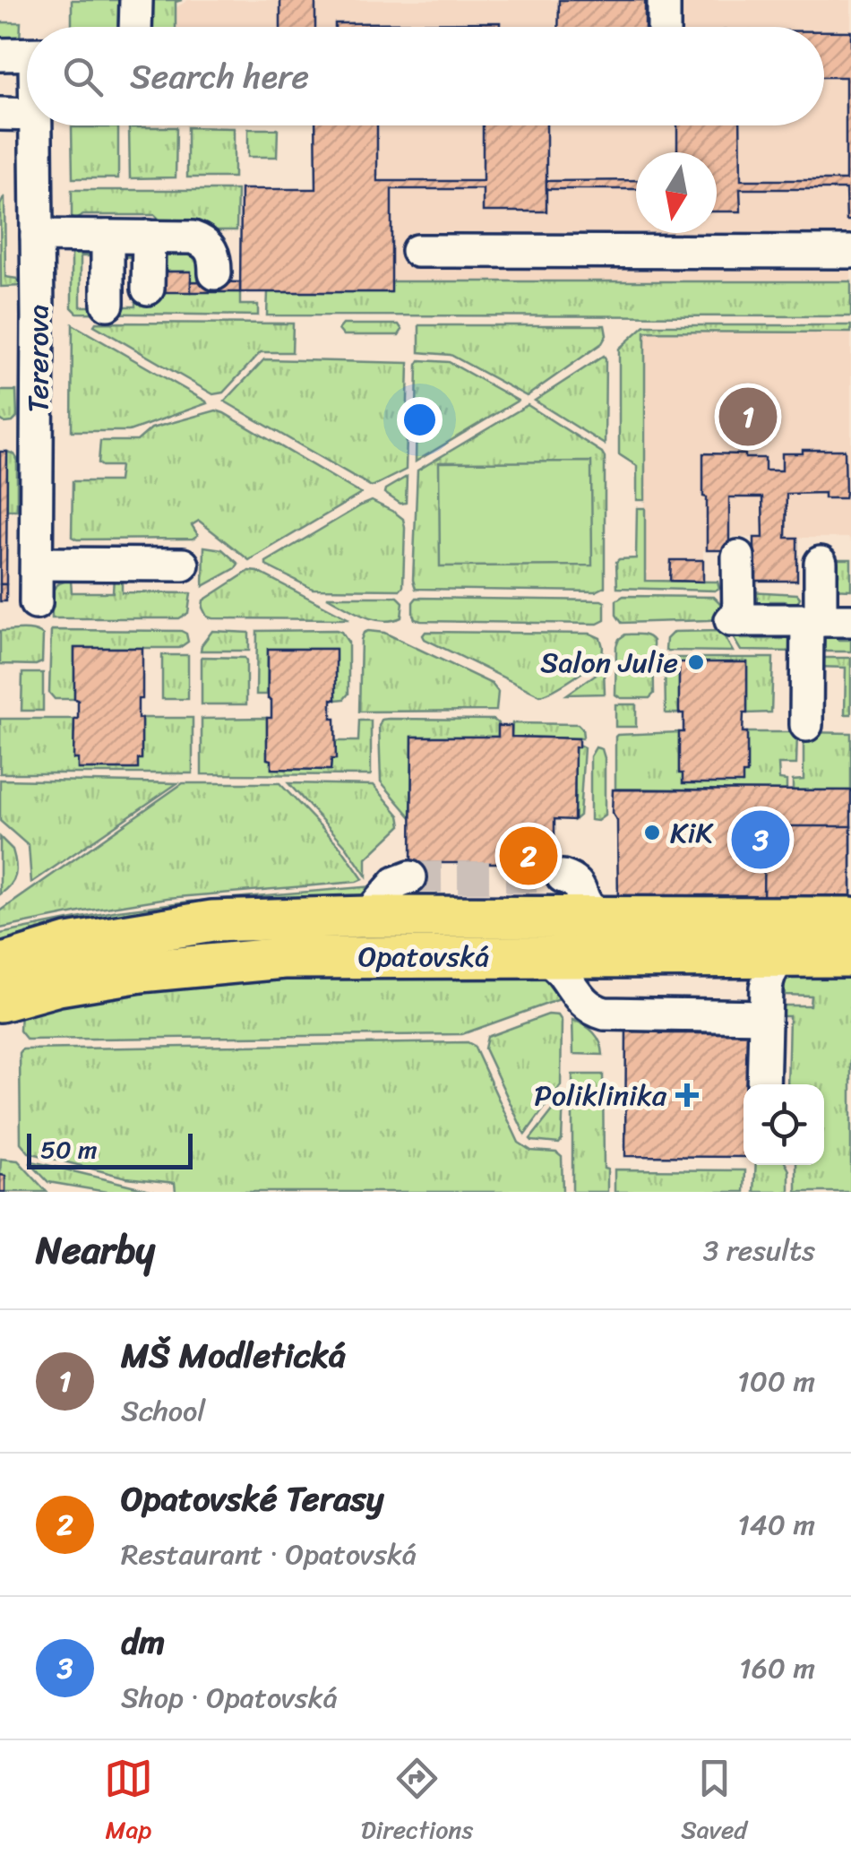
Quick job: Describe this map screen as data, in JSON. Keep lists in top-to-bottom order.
{
  "streets": {
    "main road": ["Opatovská"],
    "street": ["Tererova"]
  },
  "places": {
    "other": ["Salon Julie", "KiK"],
    "health": ["Poliklinika"]
  },
  "scale_bar": "50 m",
  "north": "bottom",
  "page": {
    "search": "Search here",
    "pins": ["1", "3", "2"],
    "scale": "50 m",
    "heading": ["Nearby", "3 results"],
    "list": [
      {
        "mark": "1",
        "name": "MŠ Modletická",
        "note": "School",
        "value": "100 m"
      },
      {
        "mark": "2",
        "name": "Opatovské Terasy",
        "note": "Restaurant · Opatovská",
        "value": "140 m"
      },
      {
        "mark": "3",
        "name": "dm",
        "note": "Shop · Opatovská",
        "value": "160 m"
      }
    ],
    "nav": ["Map", "Directions", "Saved"]
  }
}
